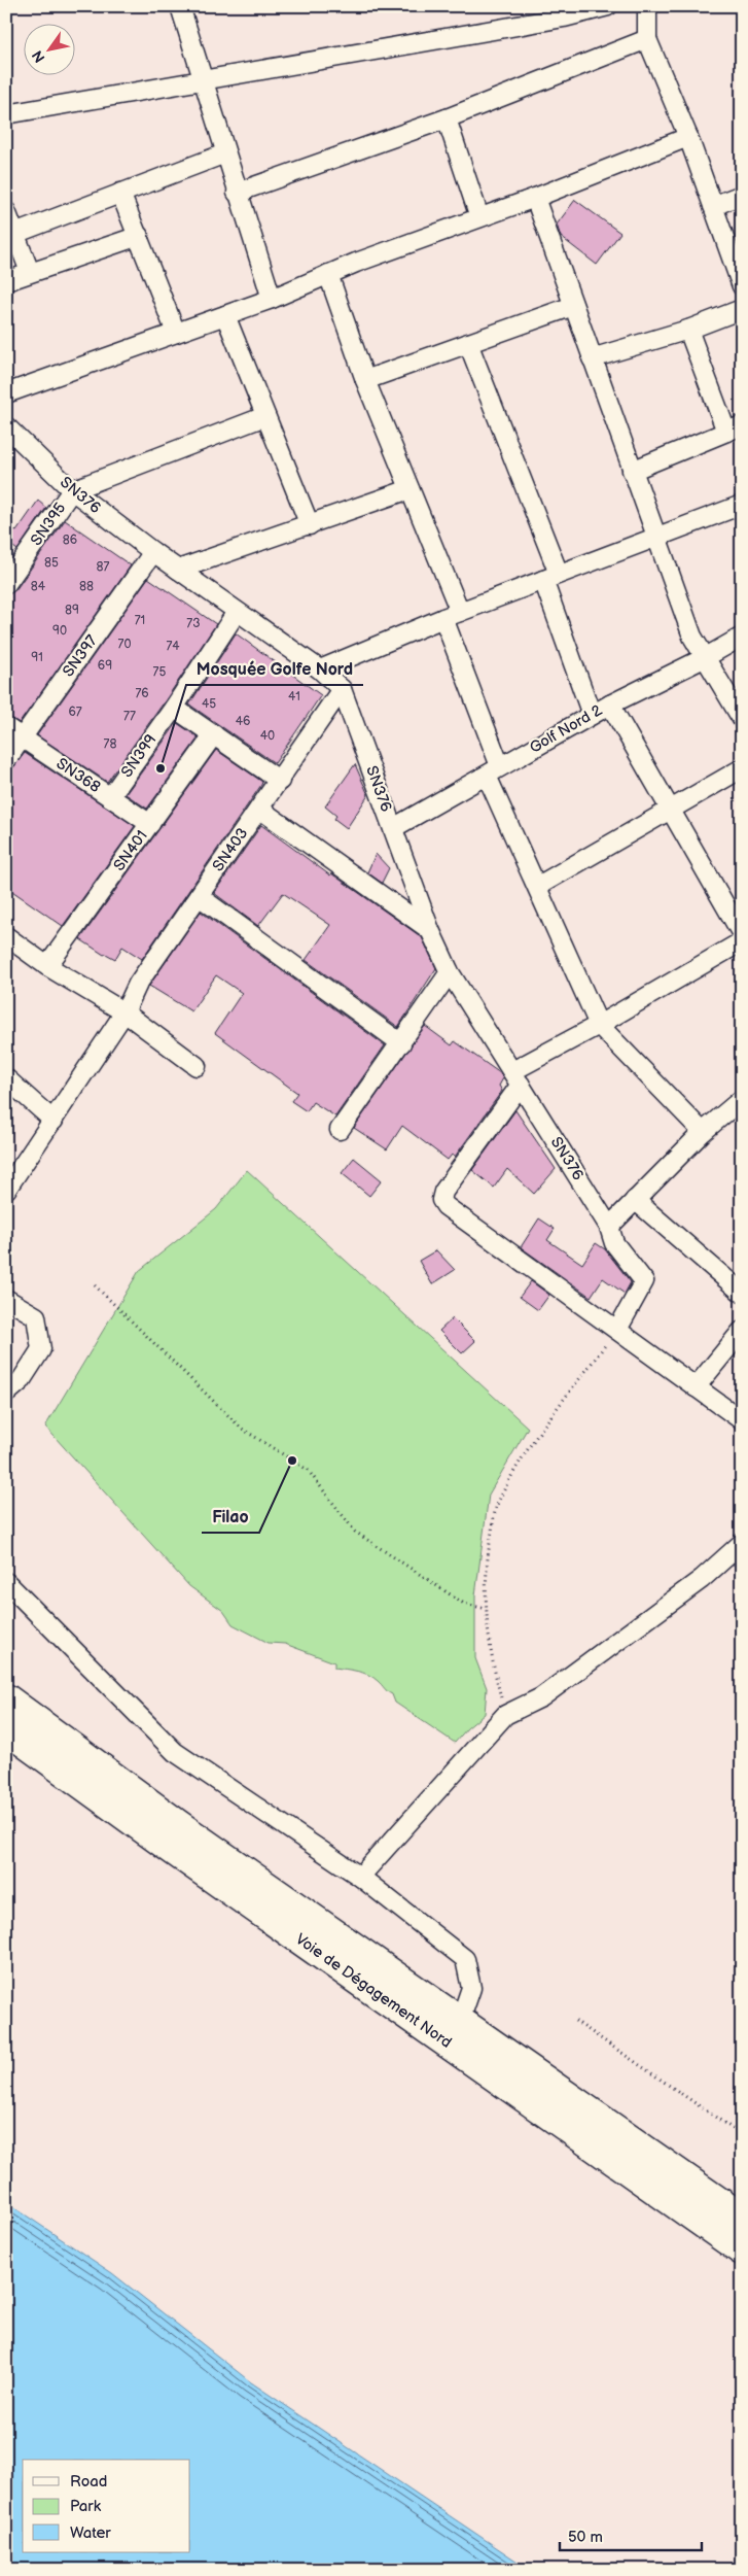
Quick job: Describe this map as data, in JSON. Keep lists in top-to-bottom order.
{
  "streets": {
    "highway": ["Voie de Dégagement Nord"],
    "street": [
      "SN376",
      "SN395",
      "SN397",
      "Golf Nord 2",
      "SN399",
      "SN368",
      "SN403",
      "SN401"
    ]
  },
  "crossings": [
    ["SN376", "SN395"],
    ["SN376", "SN397"],
    ["SN376", "Golf Nord 2"],
    ["SN376", "SN399"],
    ["SN376", "SN403"],
    ["SN397", "SN368"],
    ["SN399", "SN368"],
    ["SN368", "SN401"]
  ],
  "places": ["Mosquée Golfe Nord", "Filao"],
  "house_numbers": [
    "86",
    "85",
    "87",
    "84",
    "88",
    "89",
    "71",
    "73",
    "90",
    "70",
    "74",
    "91",
    "69",
    "75",
    "76",
    "41",
    "45",
    "67",
    "77",
    "46",
    "40",
    "78"
  ],
  "legend": ["Road", "Park", "Water"],
  "scale_bar": "50 m",
  "north": "bottom left"
}
